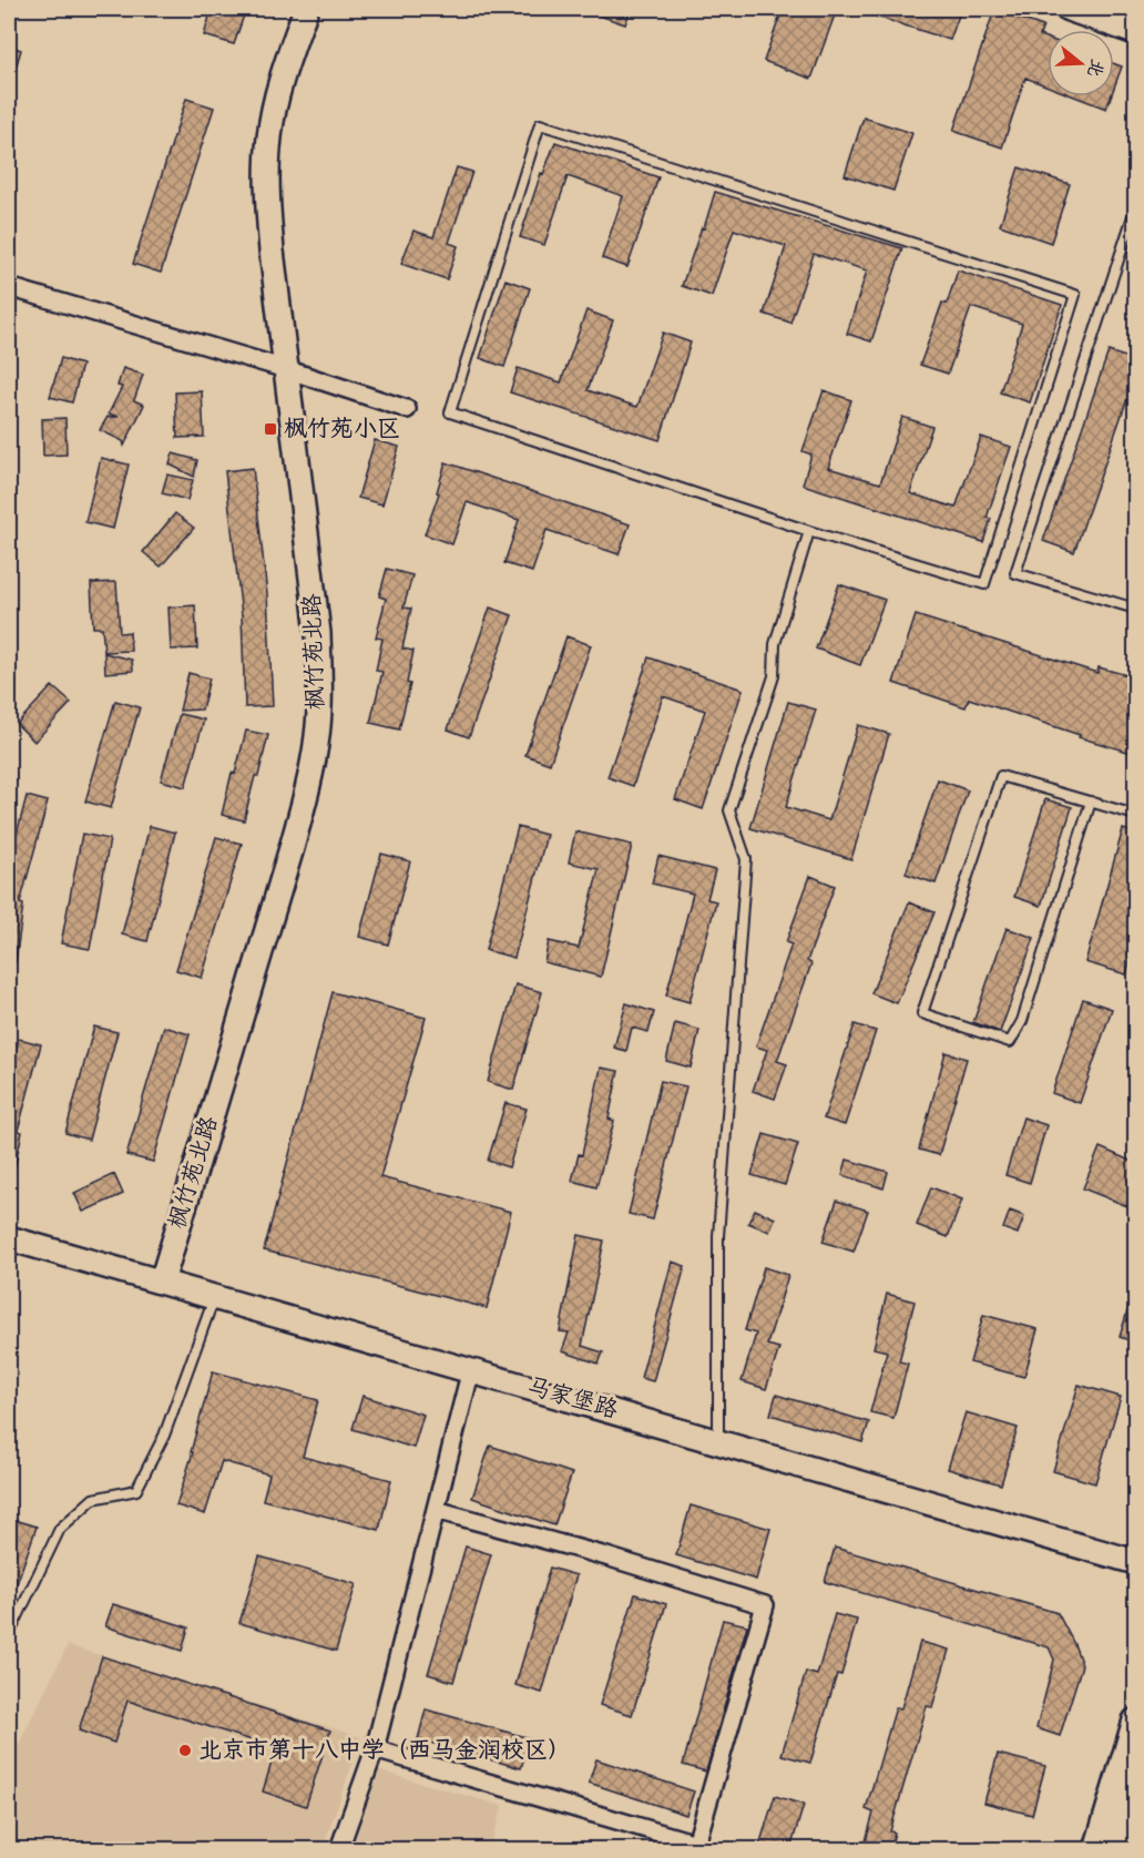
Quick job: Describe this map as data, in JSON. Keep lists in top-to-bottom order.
{
  "streets": {
    "street": ["枫竹苑北路", "马家堡路"]
  },
  "crossings": [
    ["枫竹苑北路", "马家堡路"]
  ],
  "places": {
    "transit": ["枫竹苑小区"],
    "other": ["北京市第十八中学（西马金润校区）"]
  },
  "north": "right"
}
